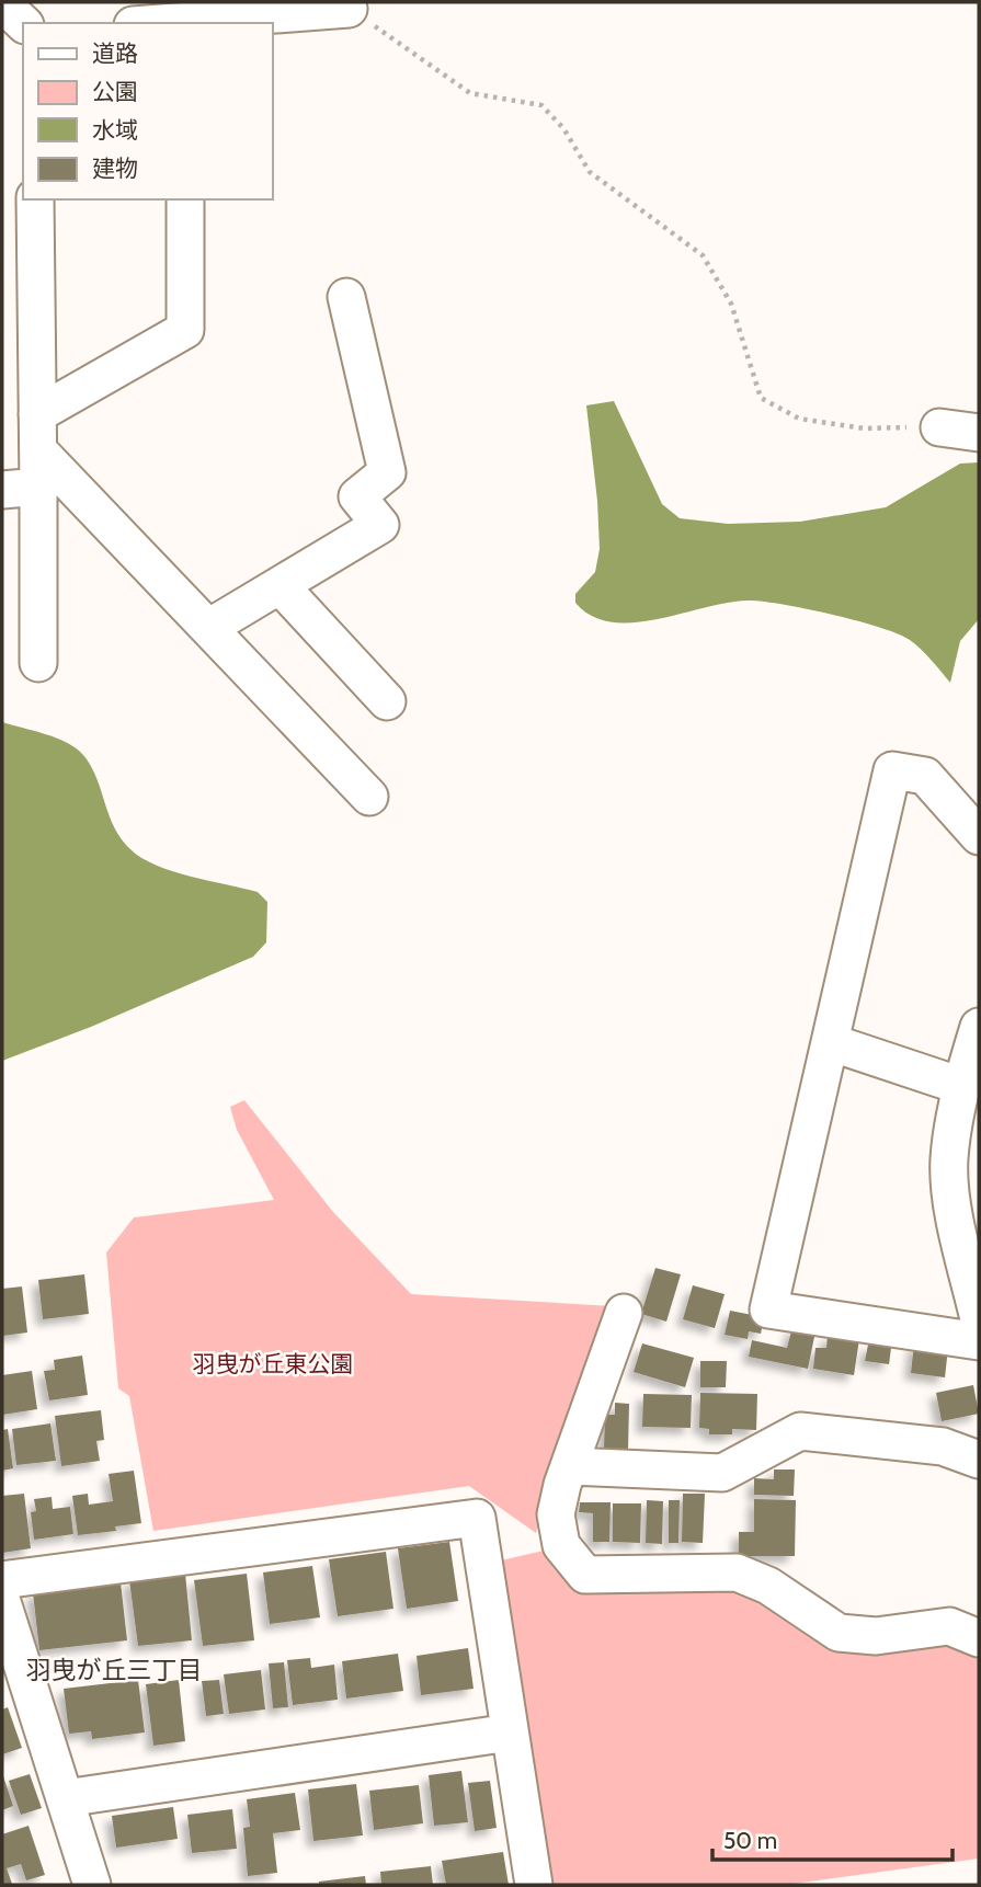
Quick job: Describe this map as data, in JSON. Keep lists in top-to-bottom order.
{
  "districts": ["羽曳が丘三丁目"],
  "parks": ["羽曳が丘東公園"],
  "legend": [
    "道路",
    "公園",
    "水域",
    "建物"
  ],
  "scale_bar": "50 m"
}
